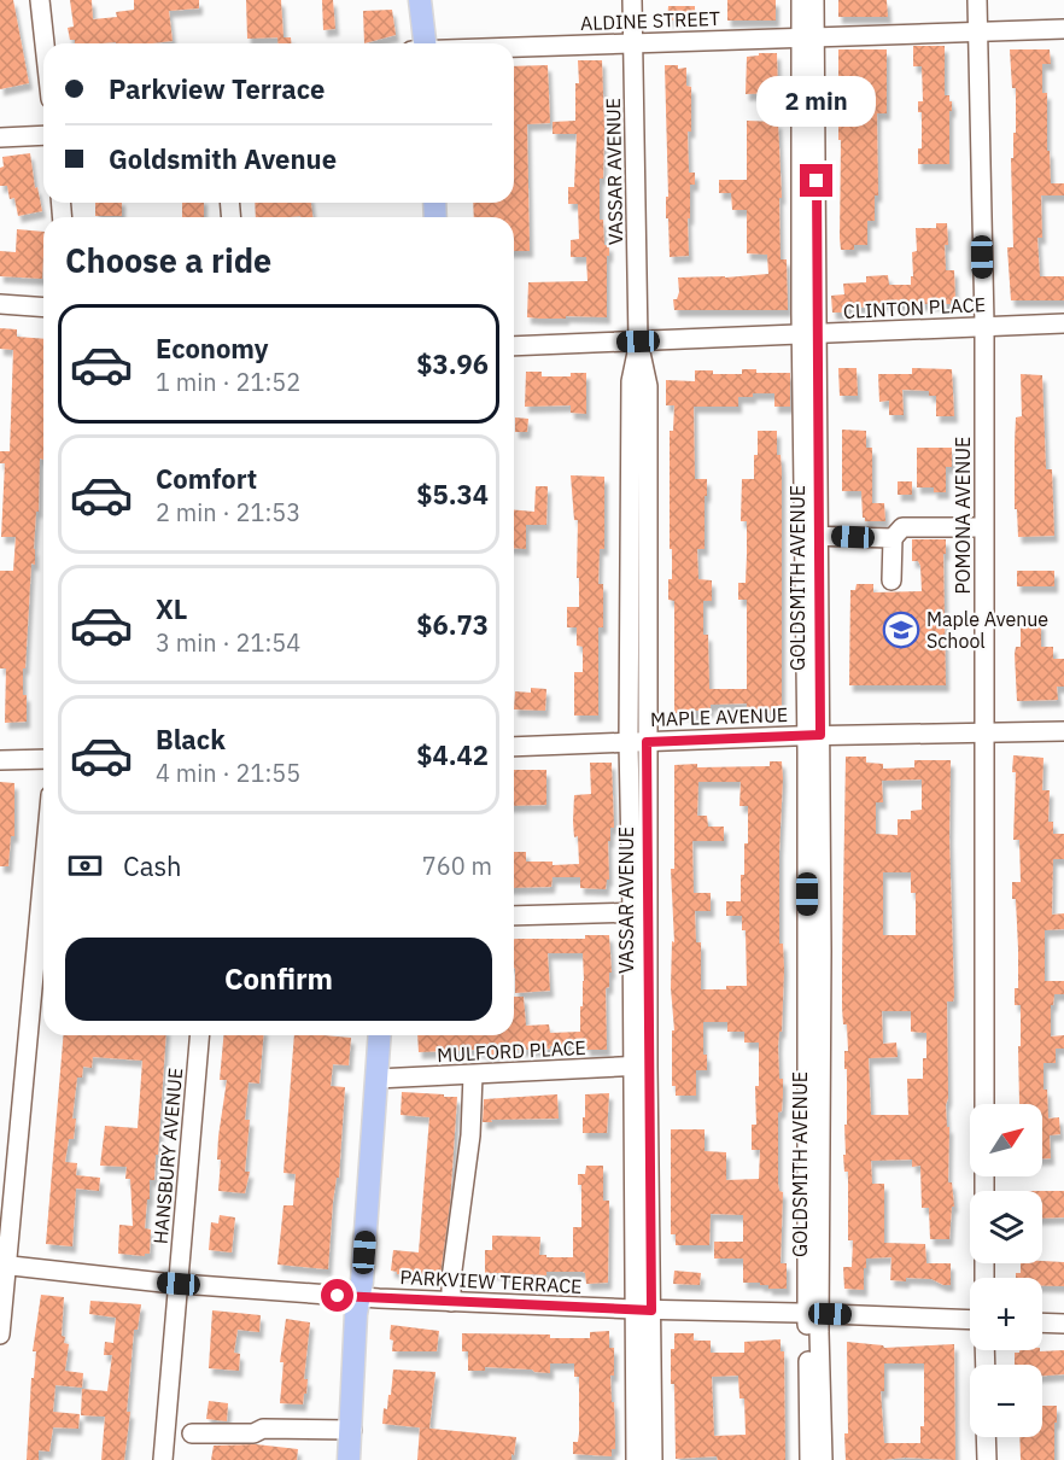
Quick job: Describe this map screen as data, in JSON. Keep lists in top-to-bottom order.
{
  "streets": {
    "street": [
      "ALDINE STREET",
      "VASSAR AVENUE",
      "CLINTON PLACE",
      "POMONA AVENUE",
      "GOLDSMITH AVENUE",
      "MAPLE AVENUE",
      "MULFORD PLACE",
      "HANSBURY AVENUE",
      "PARKVIEW TERRACE"
    ]
  },
  "crossings": [
    ["ALDINE STREET", "VASSAR AVENUE"],
    ["ALDINE STREET", "POMONA AVENUE"],
    ["ALDINE STREET", "GOLDSMITH AVENUE"],
    ["VASSAR AVENUE", "CLINTON PLACE"],
    ["VASSAR AVENUE", "MAPLE AVENUE"],
    ["VASSAR AVENUE", "MULFORD PLACE"],
    ["VASSAR AVENUE", "PARKVIEW TERRACE"],
    ["CLINTON PLACE", "POMONA AVENUE"],
    ["CLINTON PLACE", "GOLDSMITH AVENUE"],
    ["POMONA AVENUE", "MAPLE AVENUE"],
    ["GOLDSMITH AVENUE", "MAPLE AVENUE"],
    ["GOLDSMITH AVENUE", "PARKVIEW TERRACE"],
    ["HANSBURY AVENUE", "PARKVIEW TERRACE"]
  ],
  "places": {
    "school or university": ["Maple Avenue School"]
  },
  "north": "top right",
  "page": {
    "banner": ["Parkview Terrace", "Goldsmith Avenue"],
    "bubble": "2 min",
    "heading": "Choose a ride",
    "list": [
      {
        "name": "Economy",
        "note": "1 min · 21:52",
        "value": "$3.96"
      },
      {
        "name": "Comfort",
        "note": "2 min · 21:53",
        "value": "$5.34"
      },
      {
        "name": "XL",
        "note": "3 min · 21:54",
        "value": "$6.73"
      },
      {
        "name": "Black",
        "note": "4 min · 21:55",
        "value": "$4.42"
      }
    ],
    "pay": ["Cash", "760 m"],
    "buttons": "Confirm",
    "map_buttons": ["+", "−"]
  }
}
